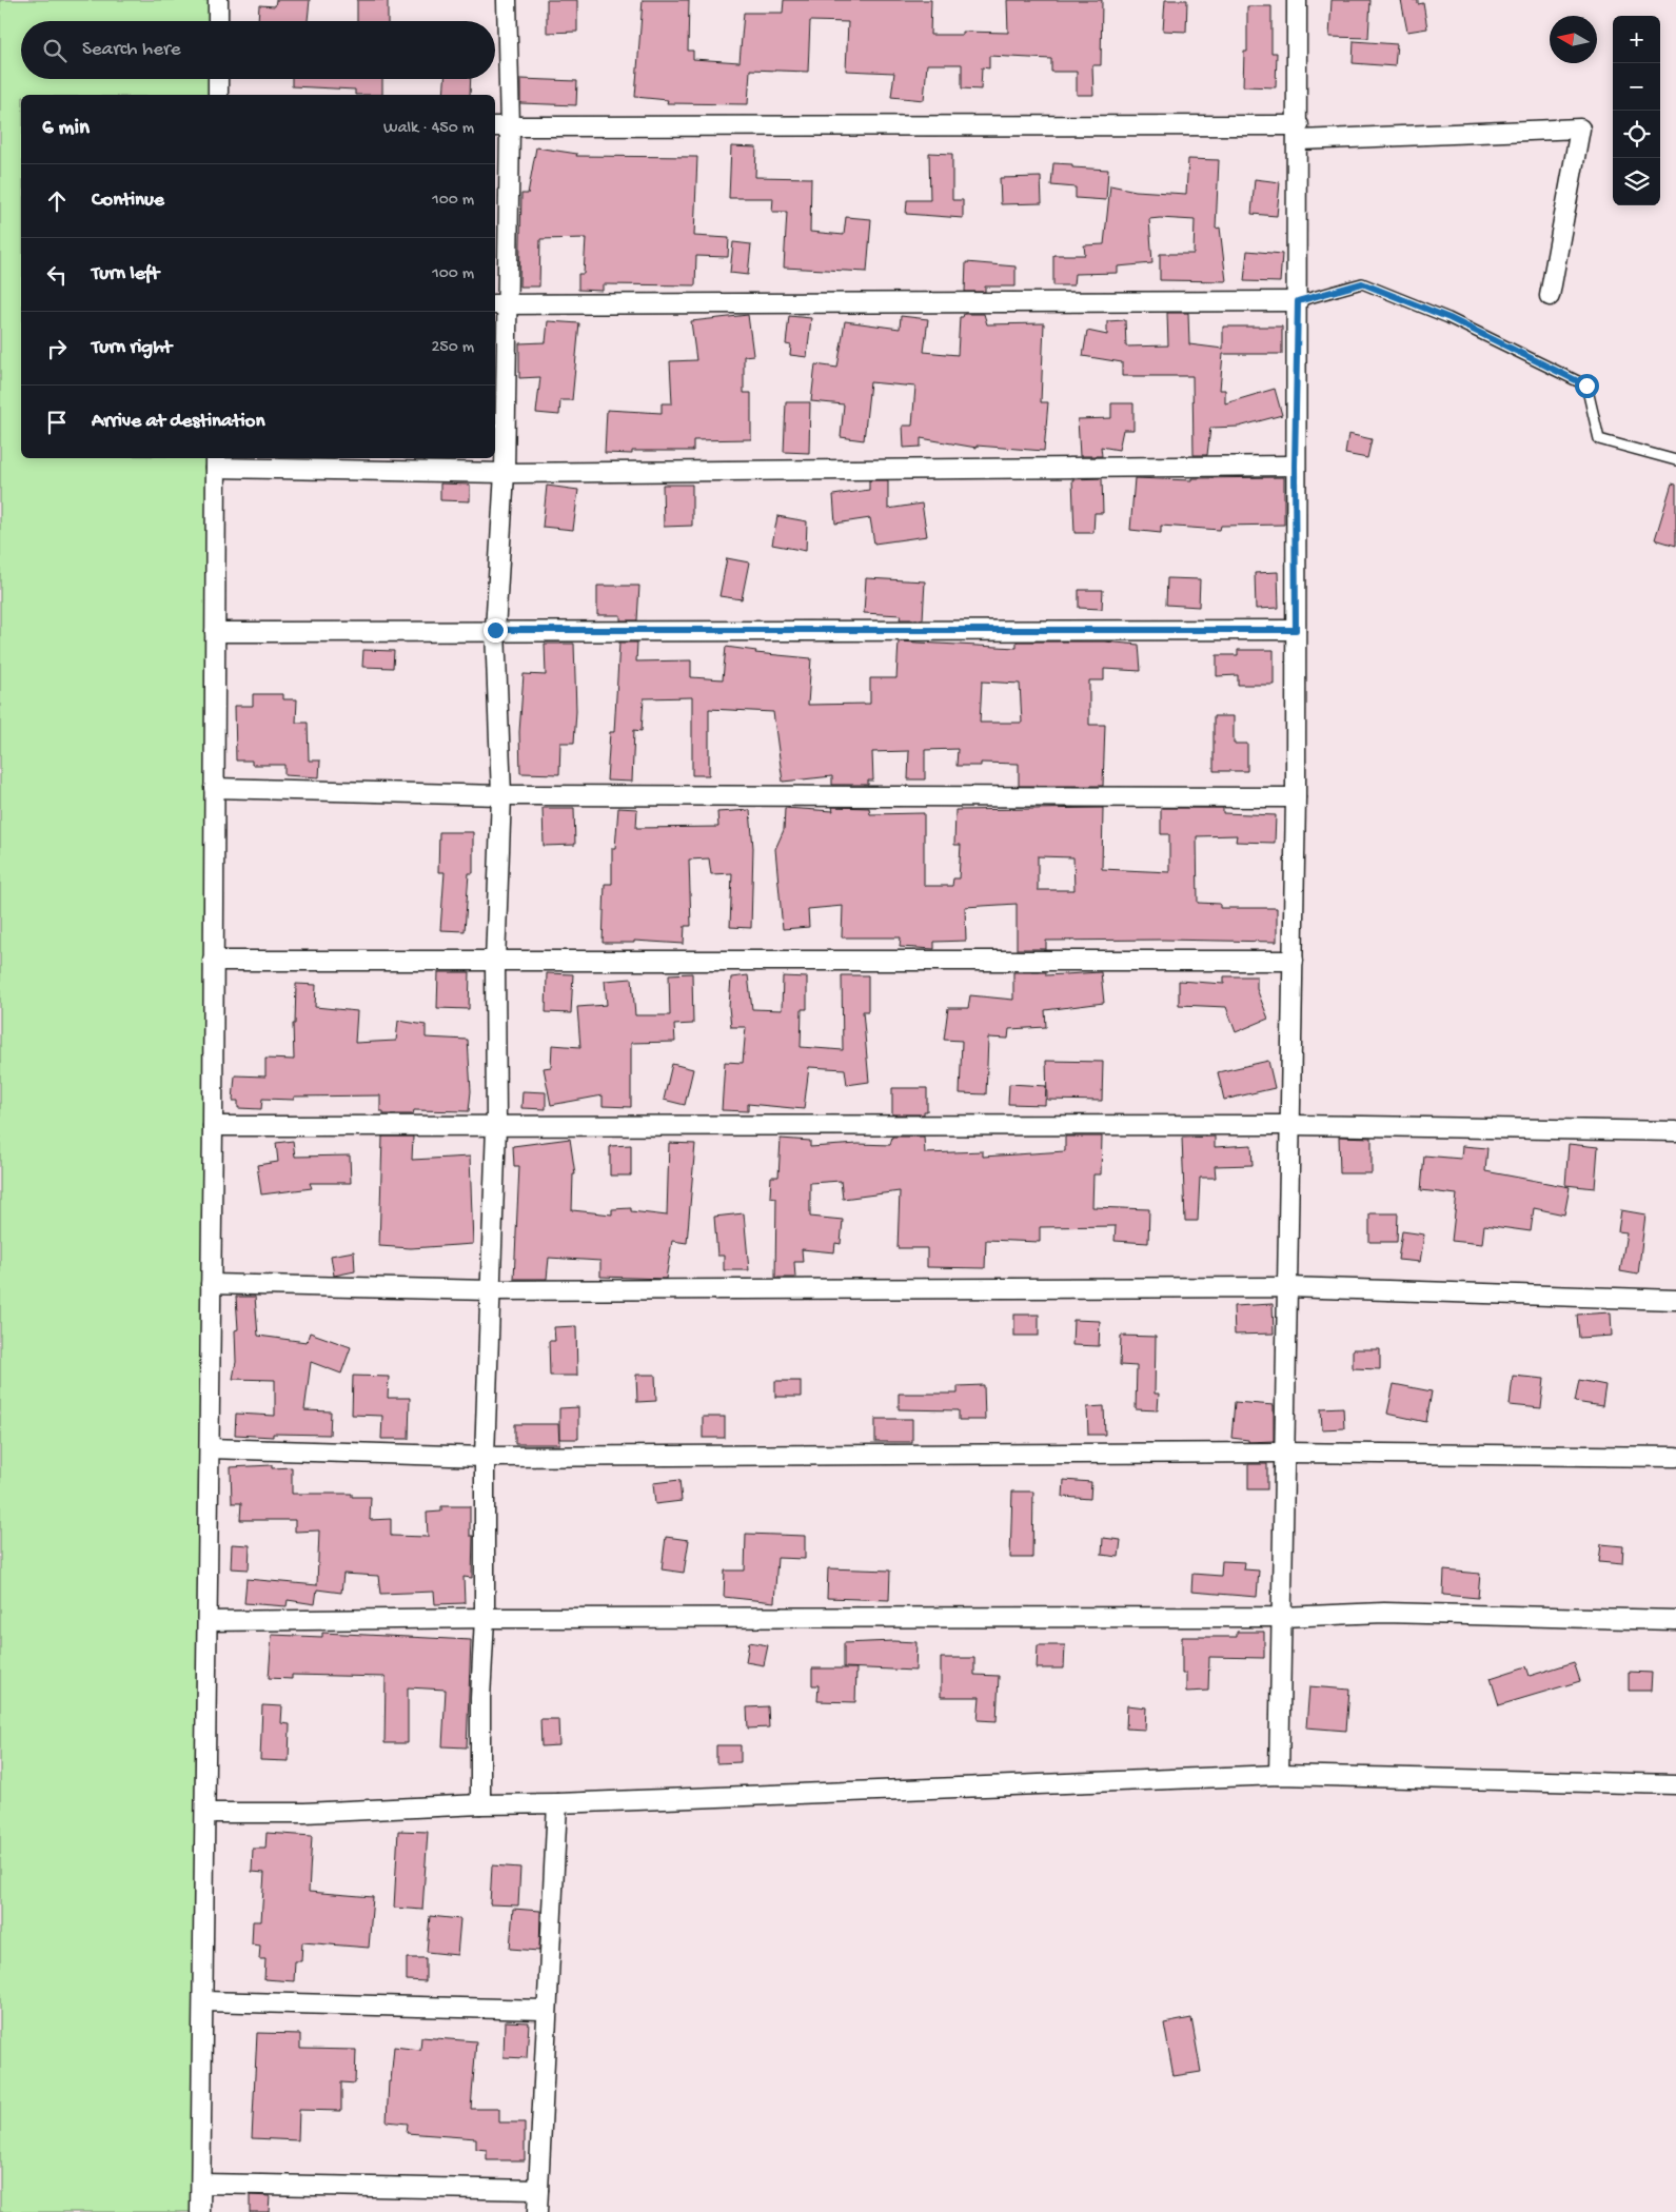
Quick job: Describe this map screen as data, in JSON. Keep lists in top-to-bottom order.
{
  "north": "left",
  "page": {
    "map_buttons": ["+", "−"],
    "search": "Search here",
    "heading": ["6 min", "Walk · 450 m"],
    "list": [
      ["Continue", "100 m"],
      ["Turn left", "100 m"],
      ["Turn right", "250 m"],
      "Arrive at destination"
    ]
  }
}
